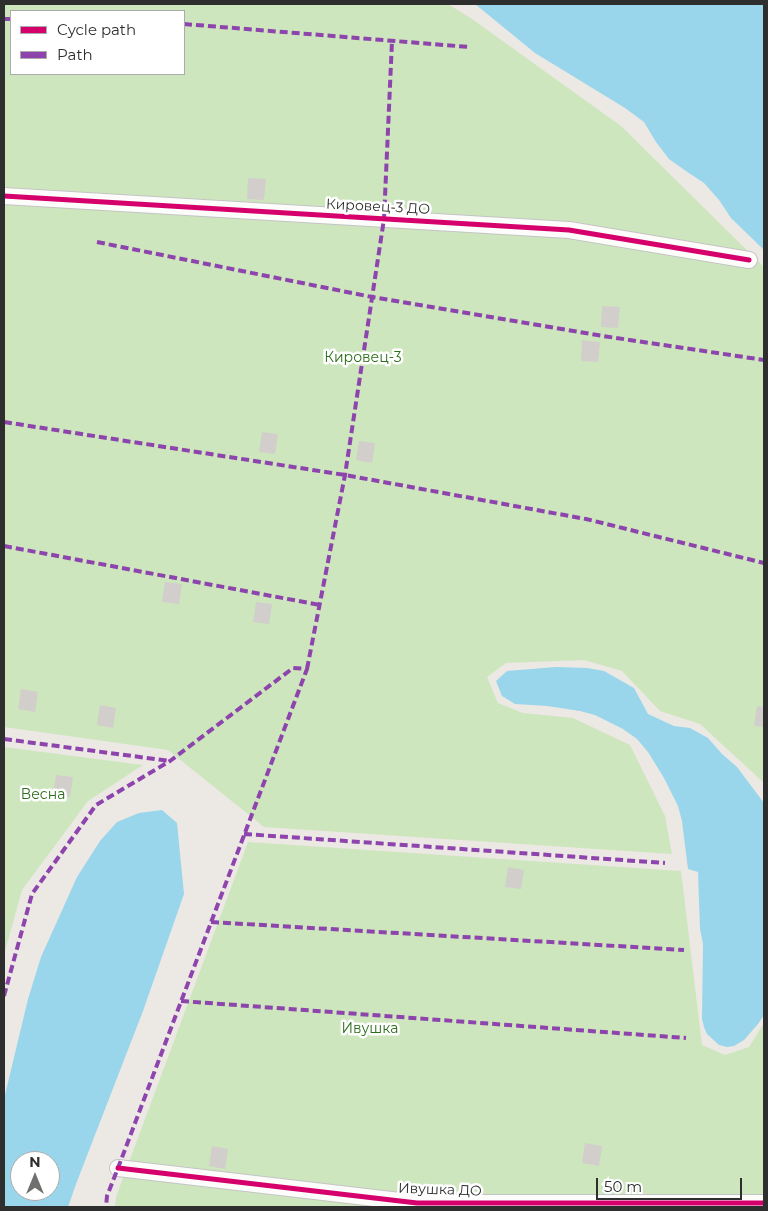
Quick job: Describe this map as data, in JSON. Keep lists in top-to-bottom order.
{
  "streets": {
    "street": ["Кировец-3 ДО", "Ивушка ДО"]
  },
  "parks": ["Кировец-3", "Весна", "Ивушка"],
  "legend": ["Cycle path", "Path"],
  "scale_bar": "50 m",
  "north": "top"
}
